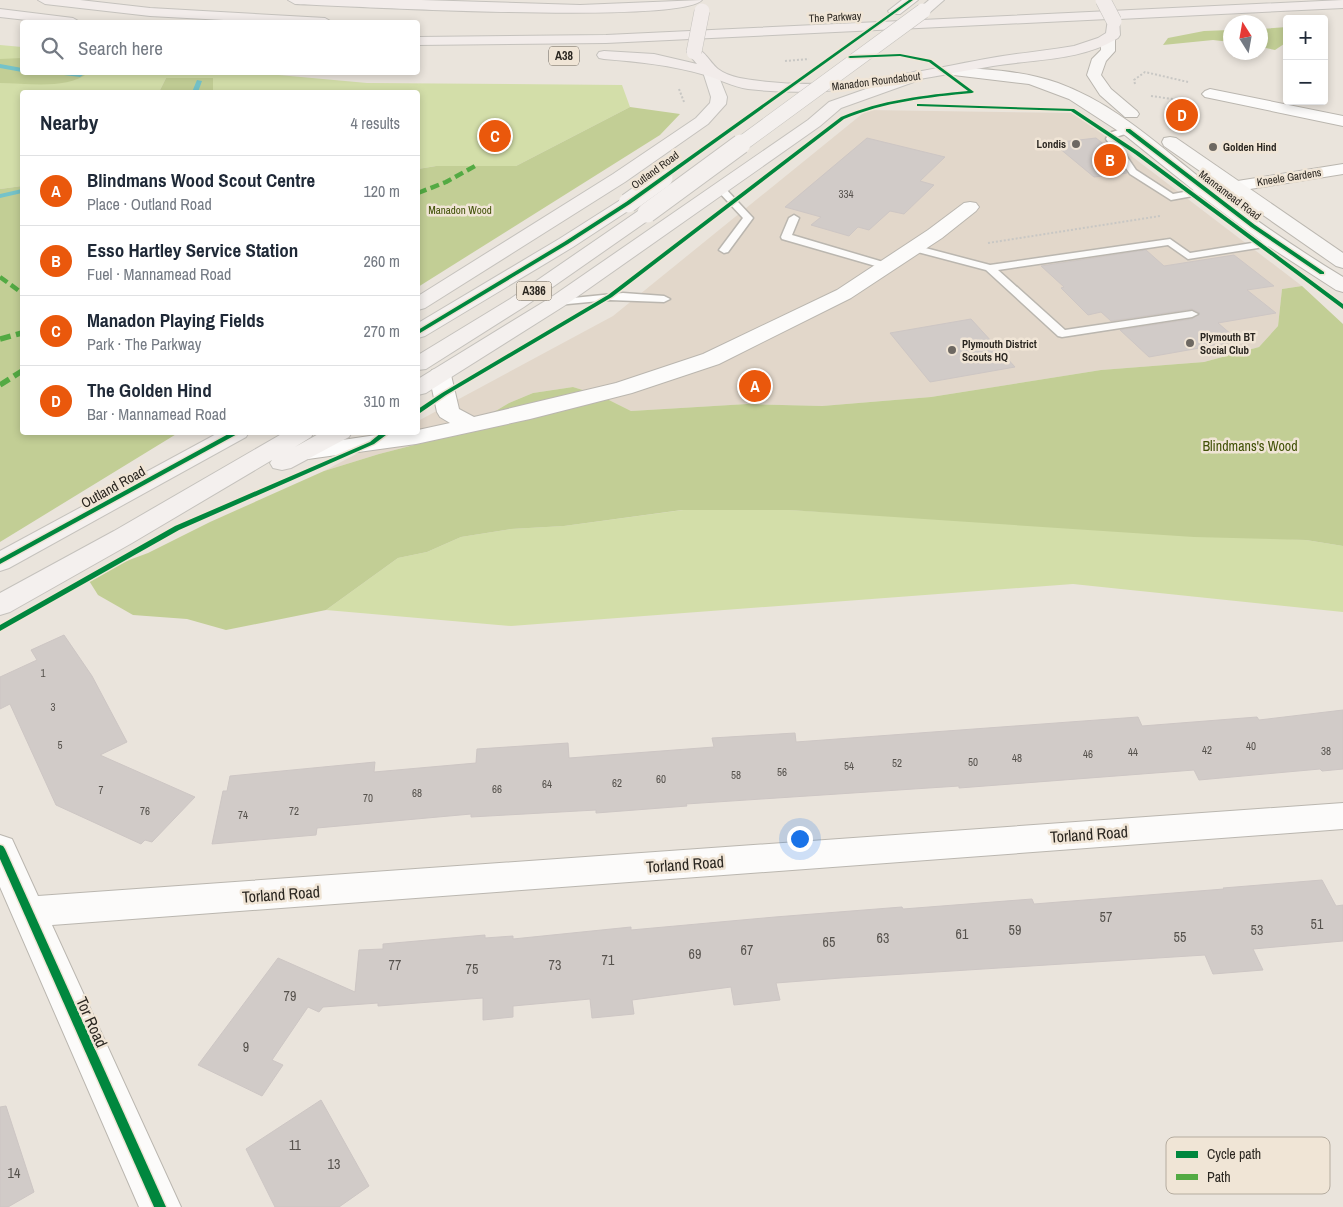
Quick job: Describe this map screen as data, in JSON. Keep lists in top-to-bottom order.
{
  "streets": {
    "highway": ["The Parkway", "A38", "Manadon Roundabout"],
    "main road": ["Outland Road", "Mannamead Road", "A386"],
    "street": ["Kneele Gardens", "Torland Road", "Tor Road"]
  },
  "crossings": [
    ["A38", "Manadon Roundabout"],
    ["Manadon Roundabout", "Mannamead Road"],
    ["Outland Road", "A386"],
    ["Kneele Gardens", "Mannamead Road"],
    ["Torland Road", "Tor Road"]
  ],
  "parks": ["Manadon Wood", "Blindmans's Wood"],
  "places": [
    "Londis",
    "Golden Hind",
    "Plymouth BT Social Club",
    "Plymouth District Scouts HQ"
  ],
  "house_numbers": [
    "334",
    "1",
    "3",
    "5",
    "40",
    "42",
    "38",
    "44",
    "46",
    "48",
    "50",
    "52",
    "54",
    "56",
    "58",
    "60",
    "62",
    "64",
    "66",
    "7",
    "68",
    "70",
    "76",
    "72",
    "74",
    "57",
    "51",
    "59",
    "53",
    "61",
    "55",
    "63",
    "65",
    "67",
    "69",
    "71",
    "77",
    "73",
    "75",
    "79",
    "9",
    "11",
    "13",
    "14"
  ],
  "legend": ["Cycle path", "Path"],
  "north": "top",
  "page": {
    "map_buttons": ["+", "−"],
    "search": "Search here",
    "heading": ["Nearby", "4 results"],
    "pins": [
      "D",
      "C",
      "B",
      "A"
    ],
    "list": [
      {
        "mark": "A",
        "name": "Blindmans Wood Scout Centre",
        "note": "Place · Outland Road",
        "value": "120 m"
      },
      {
        "mark": "B",
        "name": "Esso Hartley Service Station",
        "note": "Fuel · Mannamead Road",
        "value": "260 m"
      },
      {
        "mark": "C",
        "name": "Manadon Playing Fields",
        "note": "Park · The Parkway",
        "value": "270 m"
      },
      {
        "mark": "D",
        "name": "The Golden Hind",
        "note": "Bar · Mannamead Road",
        "value": "310 m"
      }
    ]
  }
}
